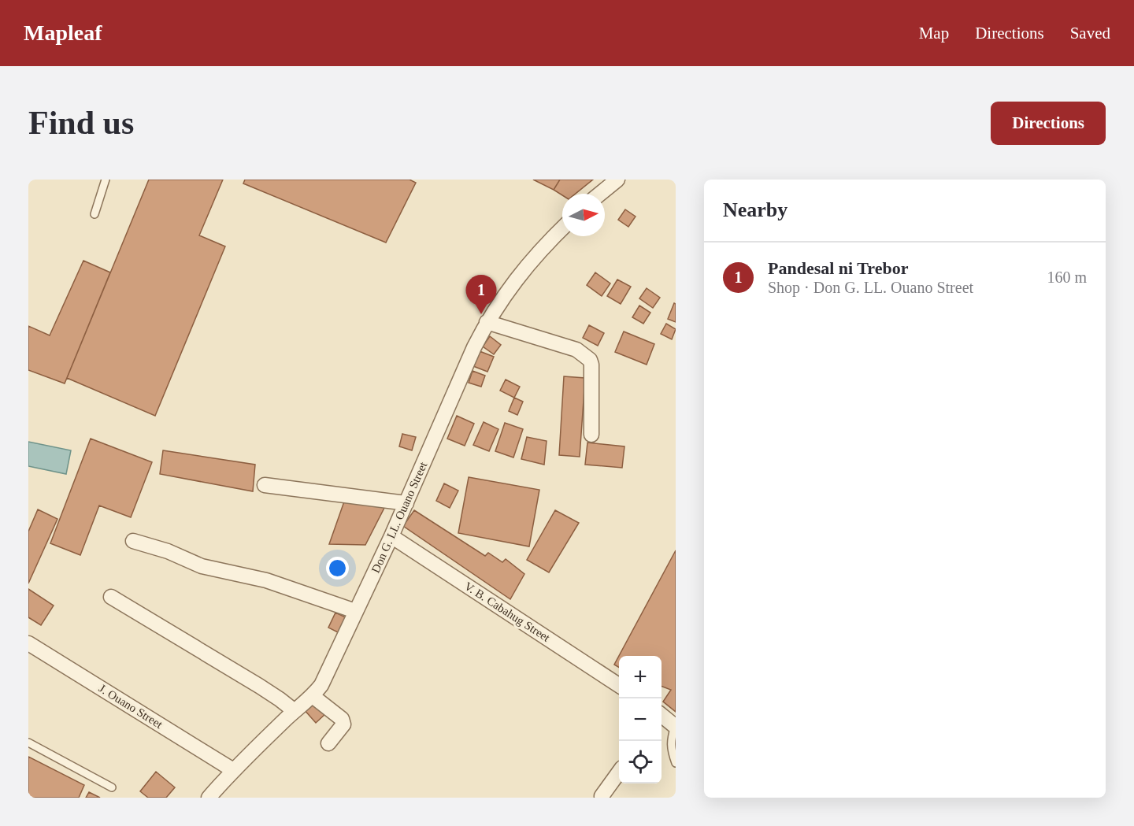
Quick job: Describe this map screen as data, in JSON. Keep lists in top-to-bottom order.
{
  "streets": {
    "street": ["Don G. LL. Ouano Street", "V. B. Cabahug Street", "J. Ouano Street"]
  },
  "crossings": [
    ["Don G. LL. Ouano Street", "V. B. Cabahug Street"],
    ["Don G. LL. Ouano Street", "J. Ouano Street"]
  ],
  "north": "right",
  "page": {
    "header": "Mapleaf",
    "nav": ["Map", "Directions", "Saved"],
    "buttons": "Directions",
    "title": "Find us",
    "heading": "Nearby",
    "list": [
      {
        "mark": "1",
        "name": "Pandesal ni Trebor",
        "note": "Shop · Don G. LL. Ouano Street",
        "value": "160 m"
      }
    ],
    "pins": "1",
    "map_buttons": ["+", "−"]
  }
}
